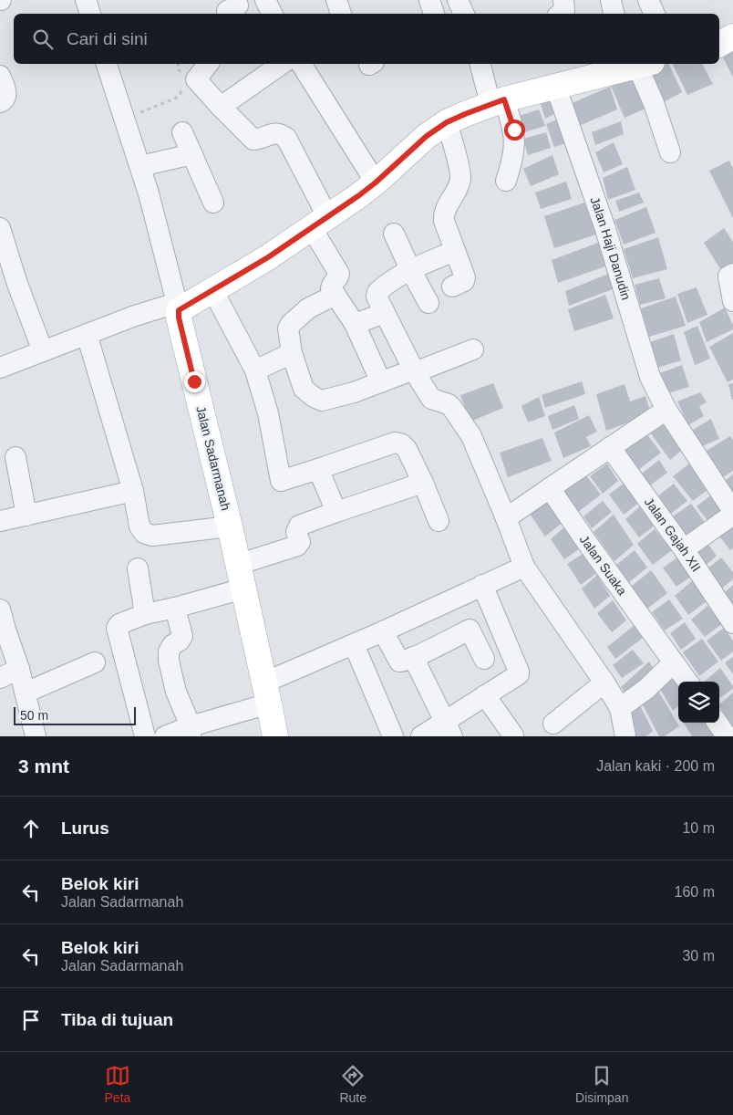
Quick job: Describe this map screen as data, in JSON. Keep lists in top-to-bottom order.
{
  "streets": {
    "main road": ["Jalan Sadarmanah"],
    "street": ["Jalan Haji Danudin", "Jalan Gajah XII", "Jalan Suaka"]
  },
  "scale_bar": "50 m",
  "page": {
    "search": "Cari di sini",
    "scale": "50 m",
    "heading": ["3 mnt", "Jalan kaki · 200 m"],
    "list": [
      ["Lurus", "10 m"],
      ["Belok kiri", "Jalan Sadarmanah", "160 m"],
      ["Belok kiri", "Jalan Sadarmanah", "30 m"],
      "Tiba di tujuan"
    ],
    "nav": ["Peta", "Rute", "Disimpan"]
  }
}
